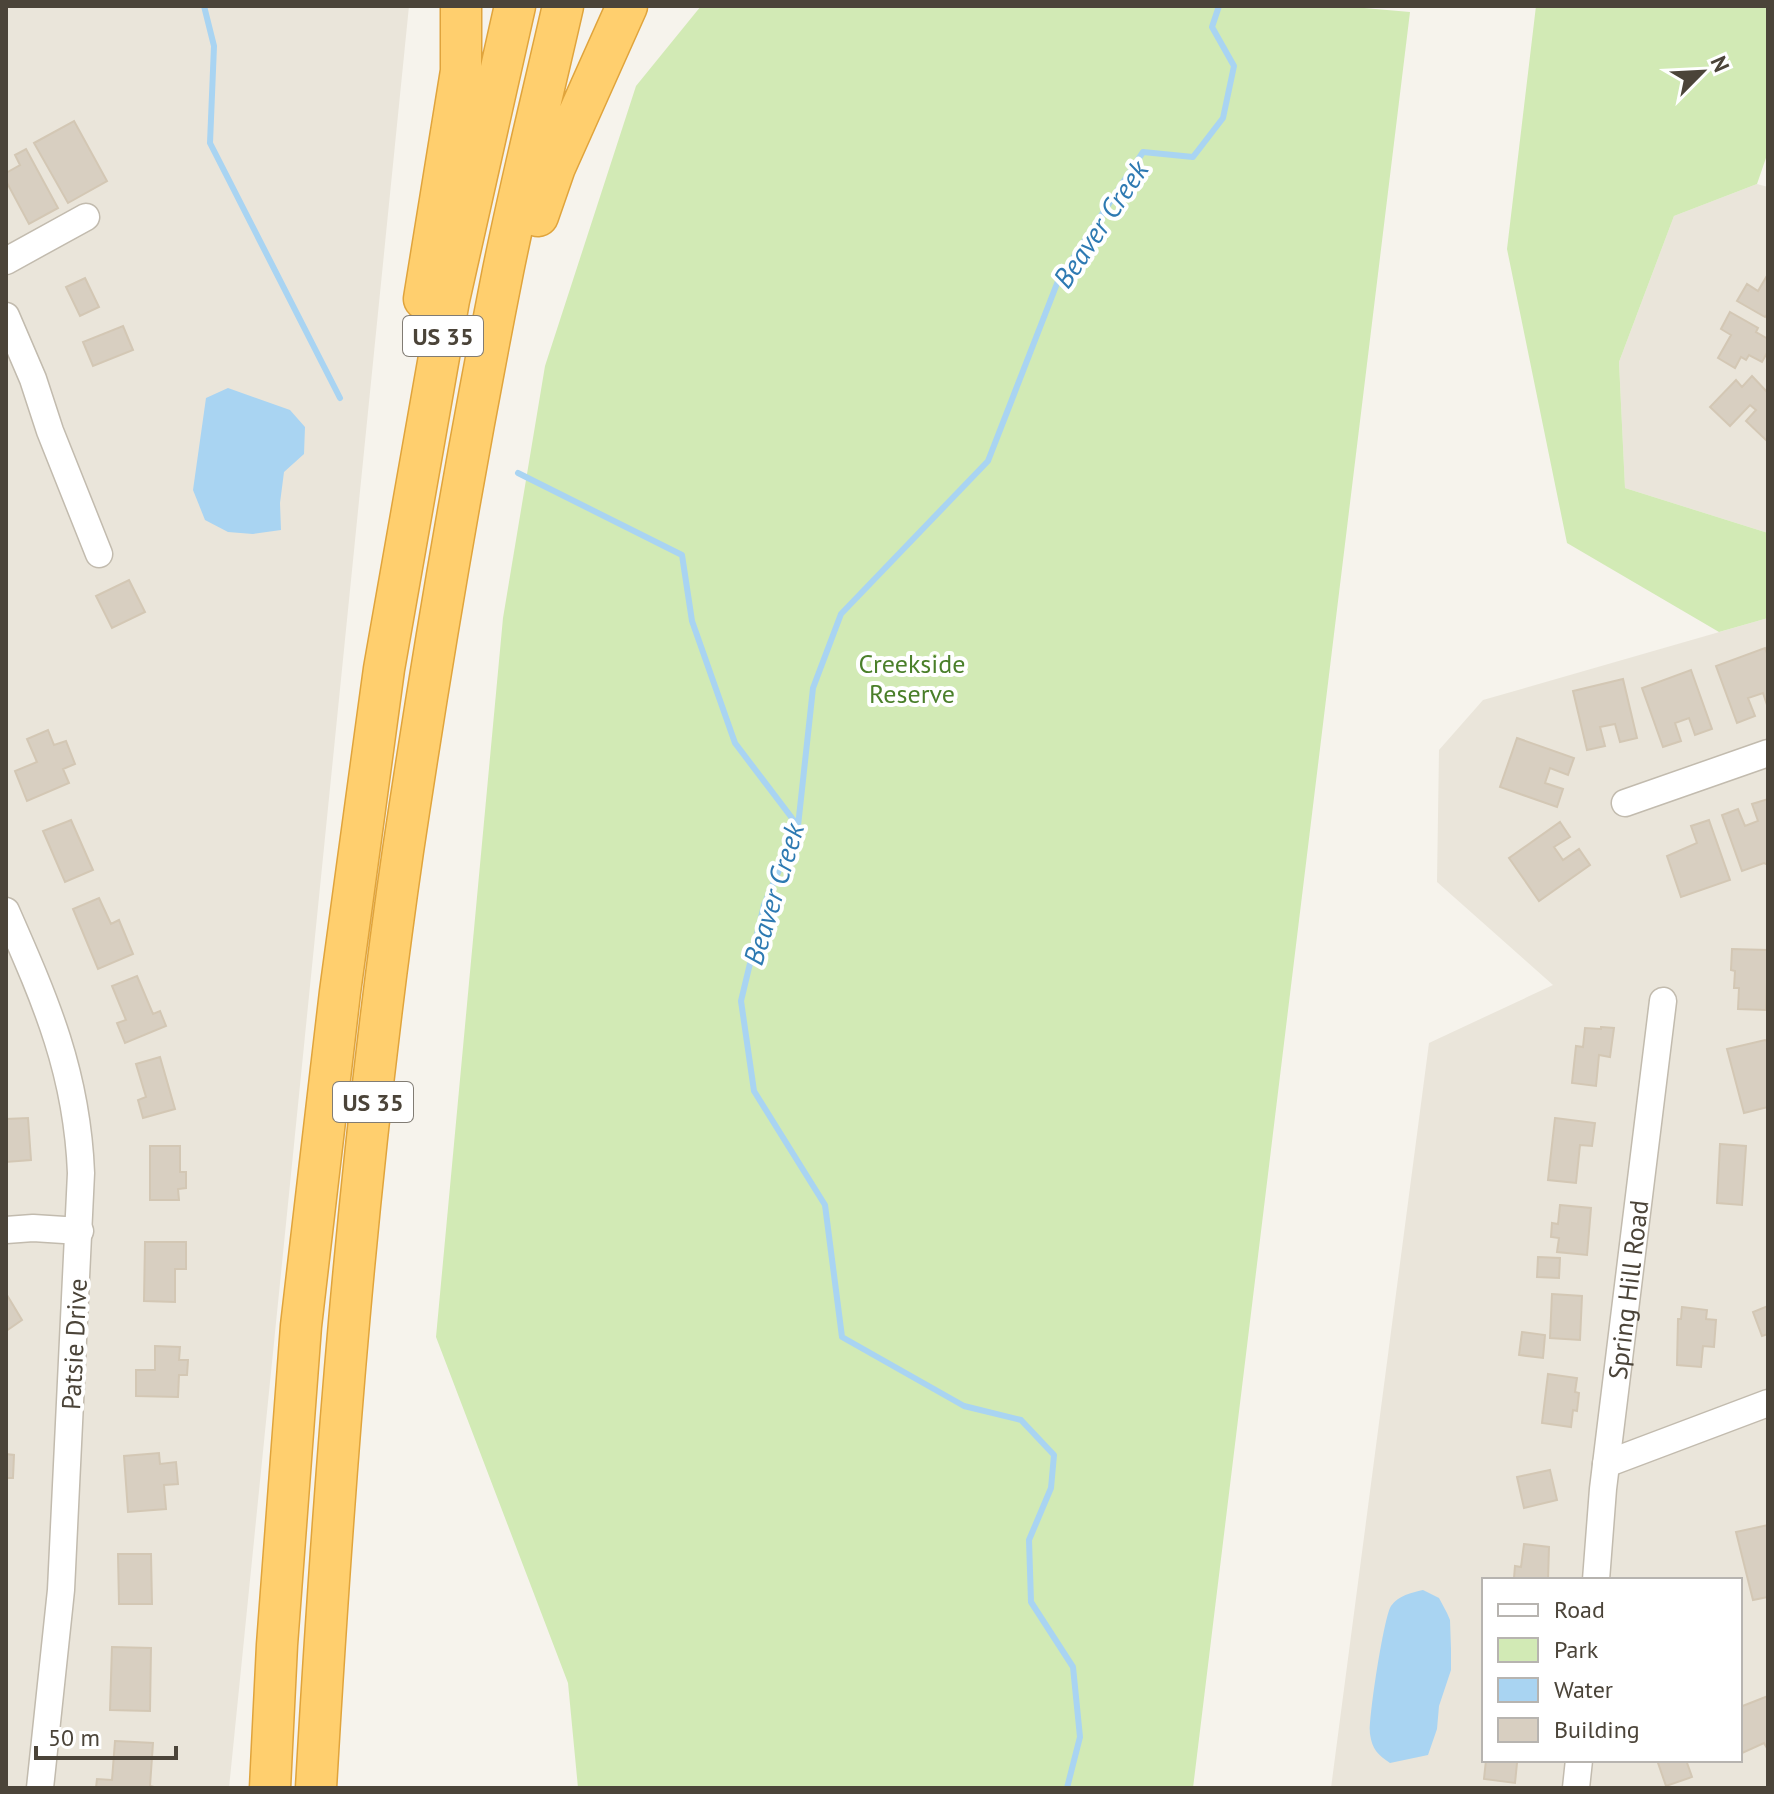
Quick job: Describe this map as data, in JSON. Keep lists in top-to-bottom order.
{
  "streets": {
    "highway": ["US 35"],
    "street": ["Spring Hill Road", "Patsie Drive"]
  },
  "water": ["Beaver Creek"],
  "parks": ["Creekside Reserve"],
  "legend": [
    "Road",
    "Park",
    "Water",
    "Building"
  ],
  "scale_bar": "50 m",
  "north": "top right"
}
